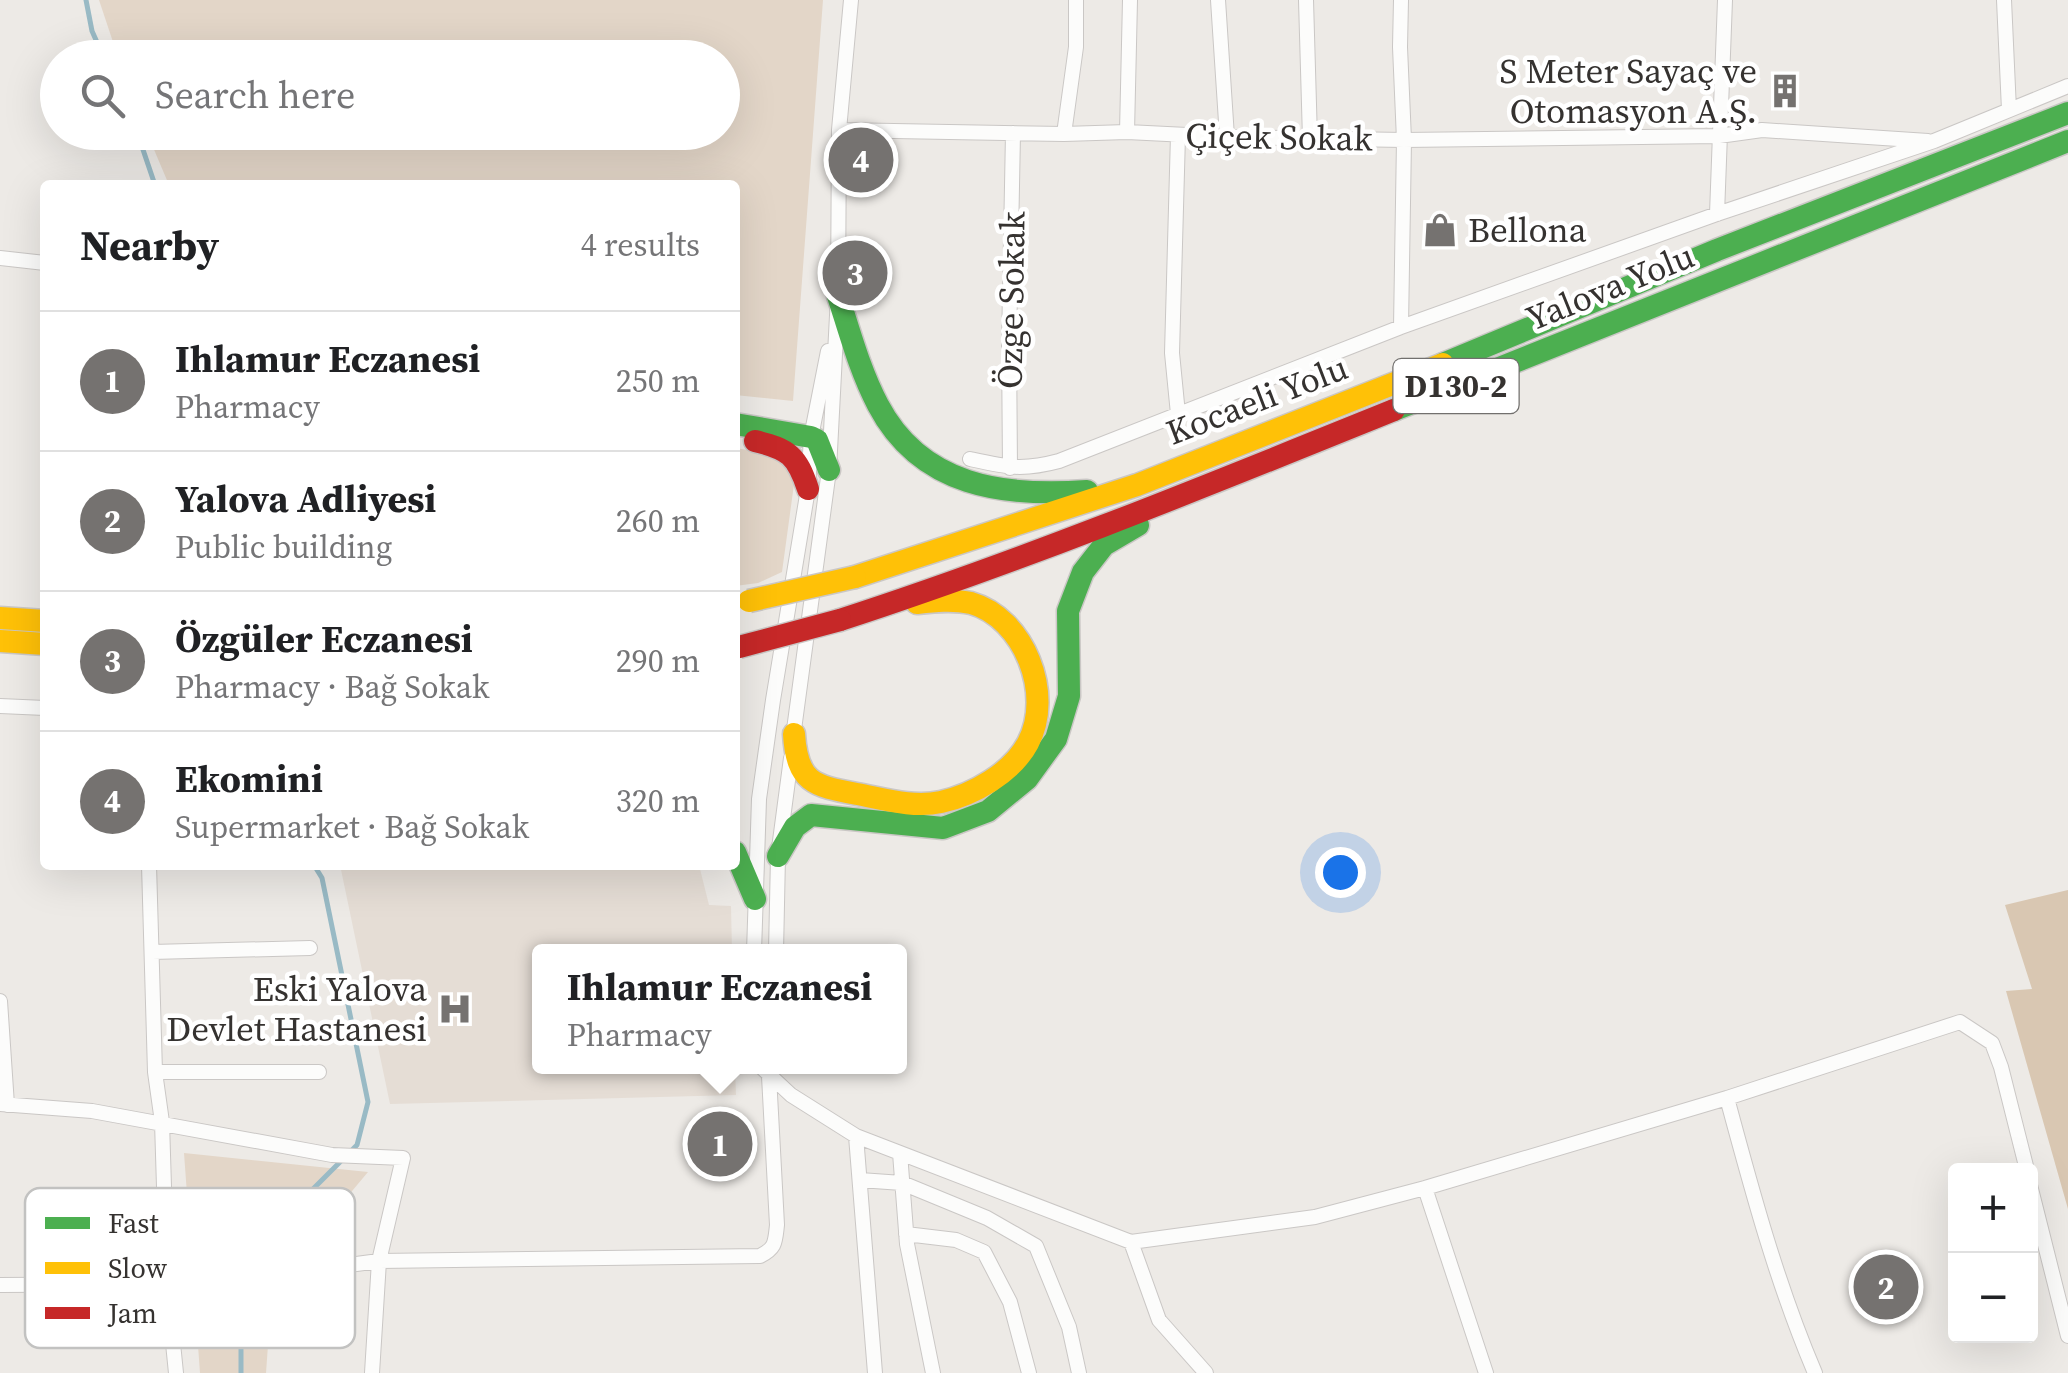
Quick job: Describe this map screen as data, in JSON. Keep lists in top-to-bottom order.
{
  "streets": {
    "highway": ["Yalova Yolu", "D130-2", "Kocaeli̇ Yolu"],
    "street": ["Çiçek Sokak", "Özge Sokak"]
  },
  "crossings": [
    ["Çiçek Sokak", "Özge Sokak"]
  ],
  "places": {
    "building": ["S Meter Sayaç ve Otomasyon A.Ş."],
    "shop": ["Bellona"],
    "hospital": ["Eski Yalova Devlet Hastanesi"]
  },
  "legend": ["Fast", "Slow", "Jam"],
  "page": {
    "search": "Search here",
    "pins": [
      "4",
      "3",
      "1",
      "2"
    ],
    "heading": ["Nearby", "4 results"],
    "list": [
      {
        "mark": "1",
        "name": "Ihlamur Eczanesi",
        "note": "Pharmacy",
        "value": "250 m"
      },
      {
        "mark": "2",
        "name": "Yalova Adliyesi",
        "note": "Public building",
        "value": "260 m"
      },
      {
        "mark": "3",
        "name": "Özgüler Eczanesi",
        "note": "Pharmacy · Bağ Sokak",
        "value": "290 m"
      },
      {
        "mark": "4",
        "name": "Ekomini",
        "note": "Supermarket · Bağ Sokak",
        "value": "320 m"
      }
    ],
    "popup": ["Ihlamur Eczanesi", "Pharmacy"],
    "map_buttons": ["+", "−"]
  }
}
